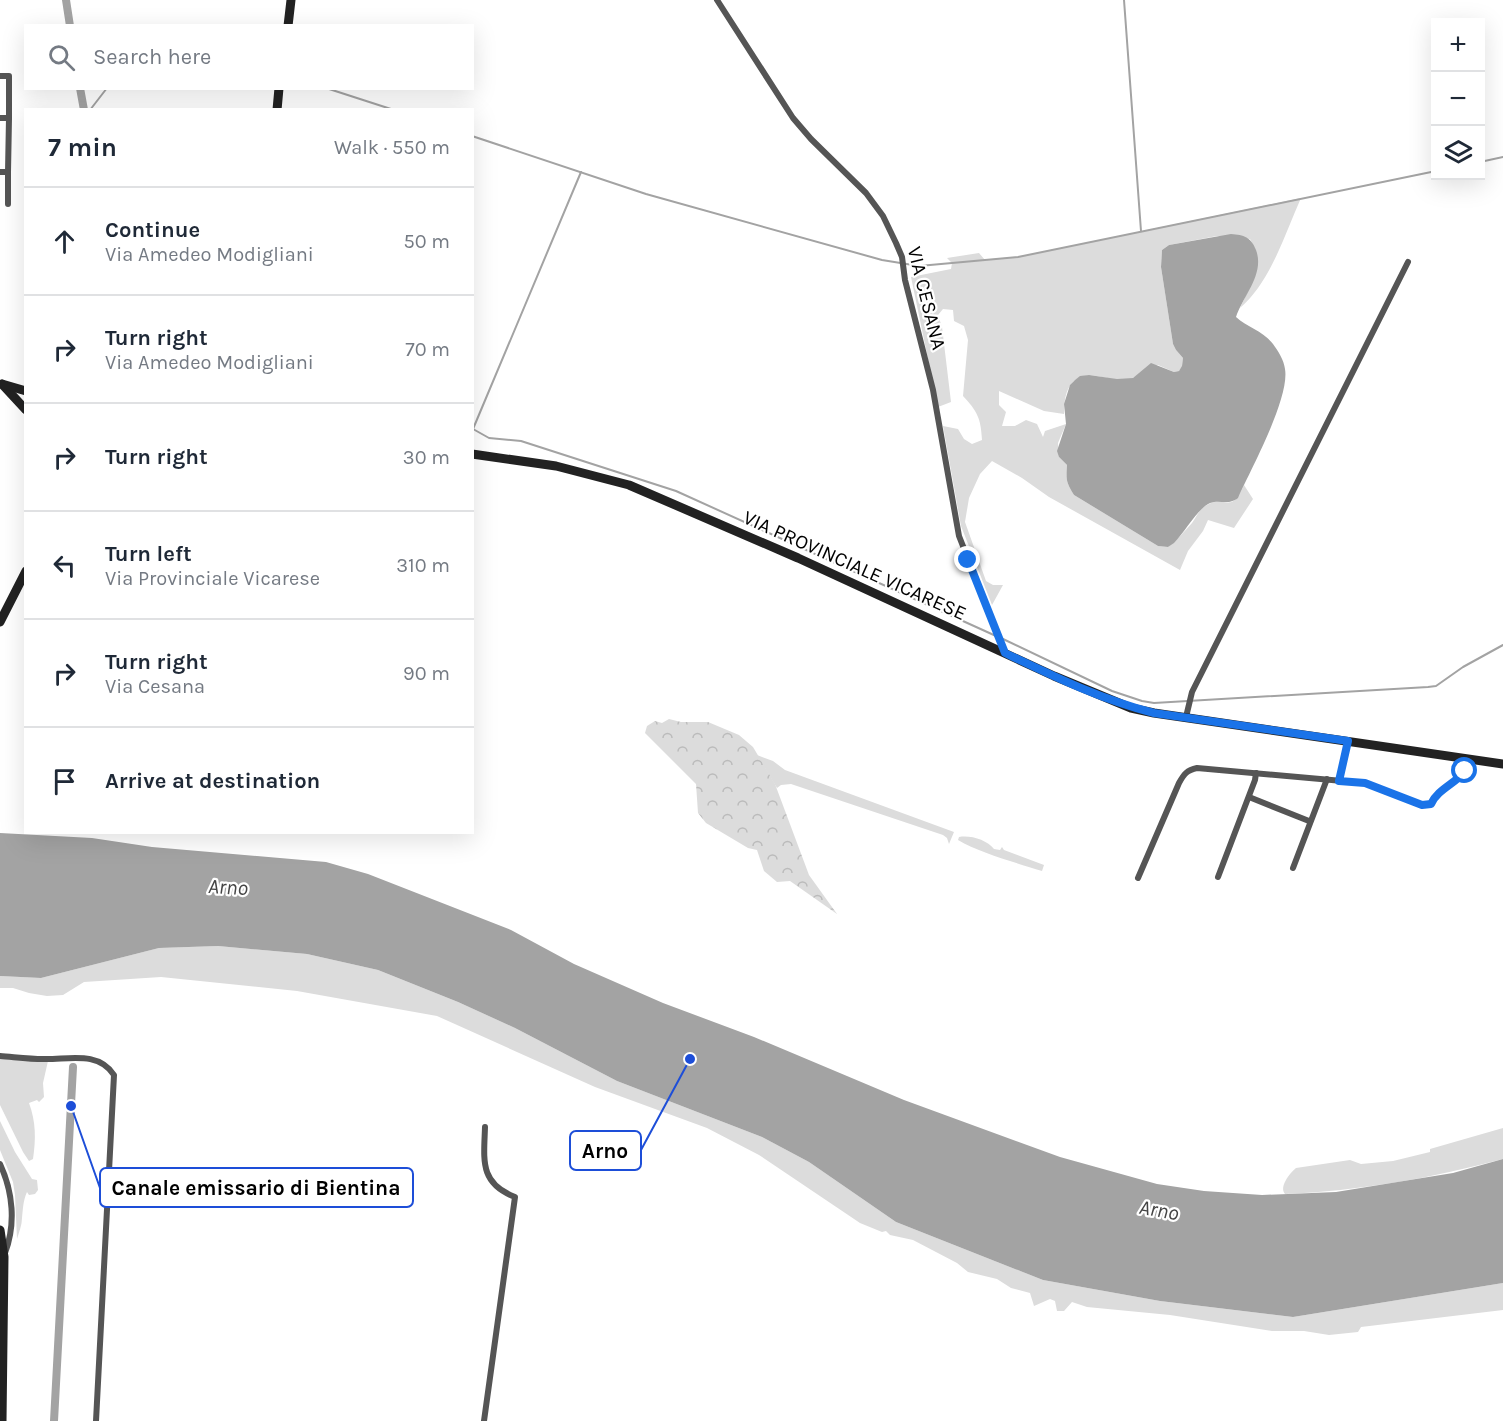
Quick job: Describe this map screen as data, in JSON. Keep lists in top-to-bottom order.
{
  "streets": {
    "main road": ["VIA PROVINCIALE VICARESE"],
    "street": ["VIA CESANA"]
  },
  "crossings": [
    ["VIA CESANA", "VIA PROVINCIALE VICARESE"]
  ],
  "water": ["Arno"],
  "places": ["Arno", "Canale emissario di Bientina"],
  "page": {
    "map_buttons": ["+", "−"],
    "search": "Search here",
    "heading": ["7 min", "Walk · 550 m"],
    "list": [
      ["Continue", "Via Amedeo Modigliani", "50 m"],
      ["Turn right", "Via Amedeo Modigliani", "70 m"],
      ["Turn right", "30 m"],
      ["Turn left", "Via Provinciale Vicarese", "310 m"],
      ["Turn right", "Via Cesana", "90 m"],
      "Arrive at destination"
    ]
  }
}
